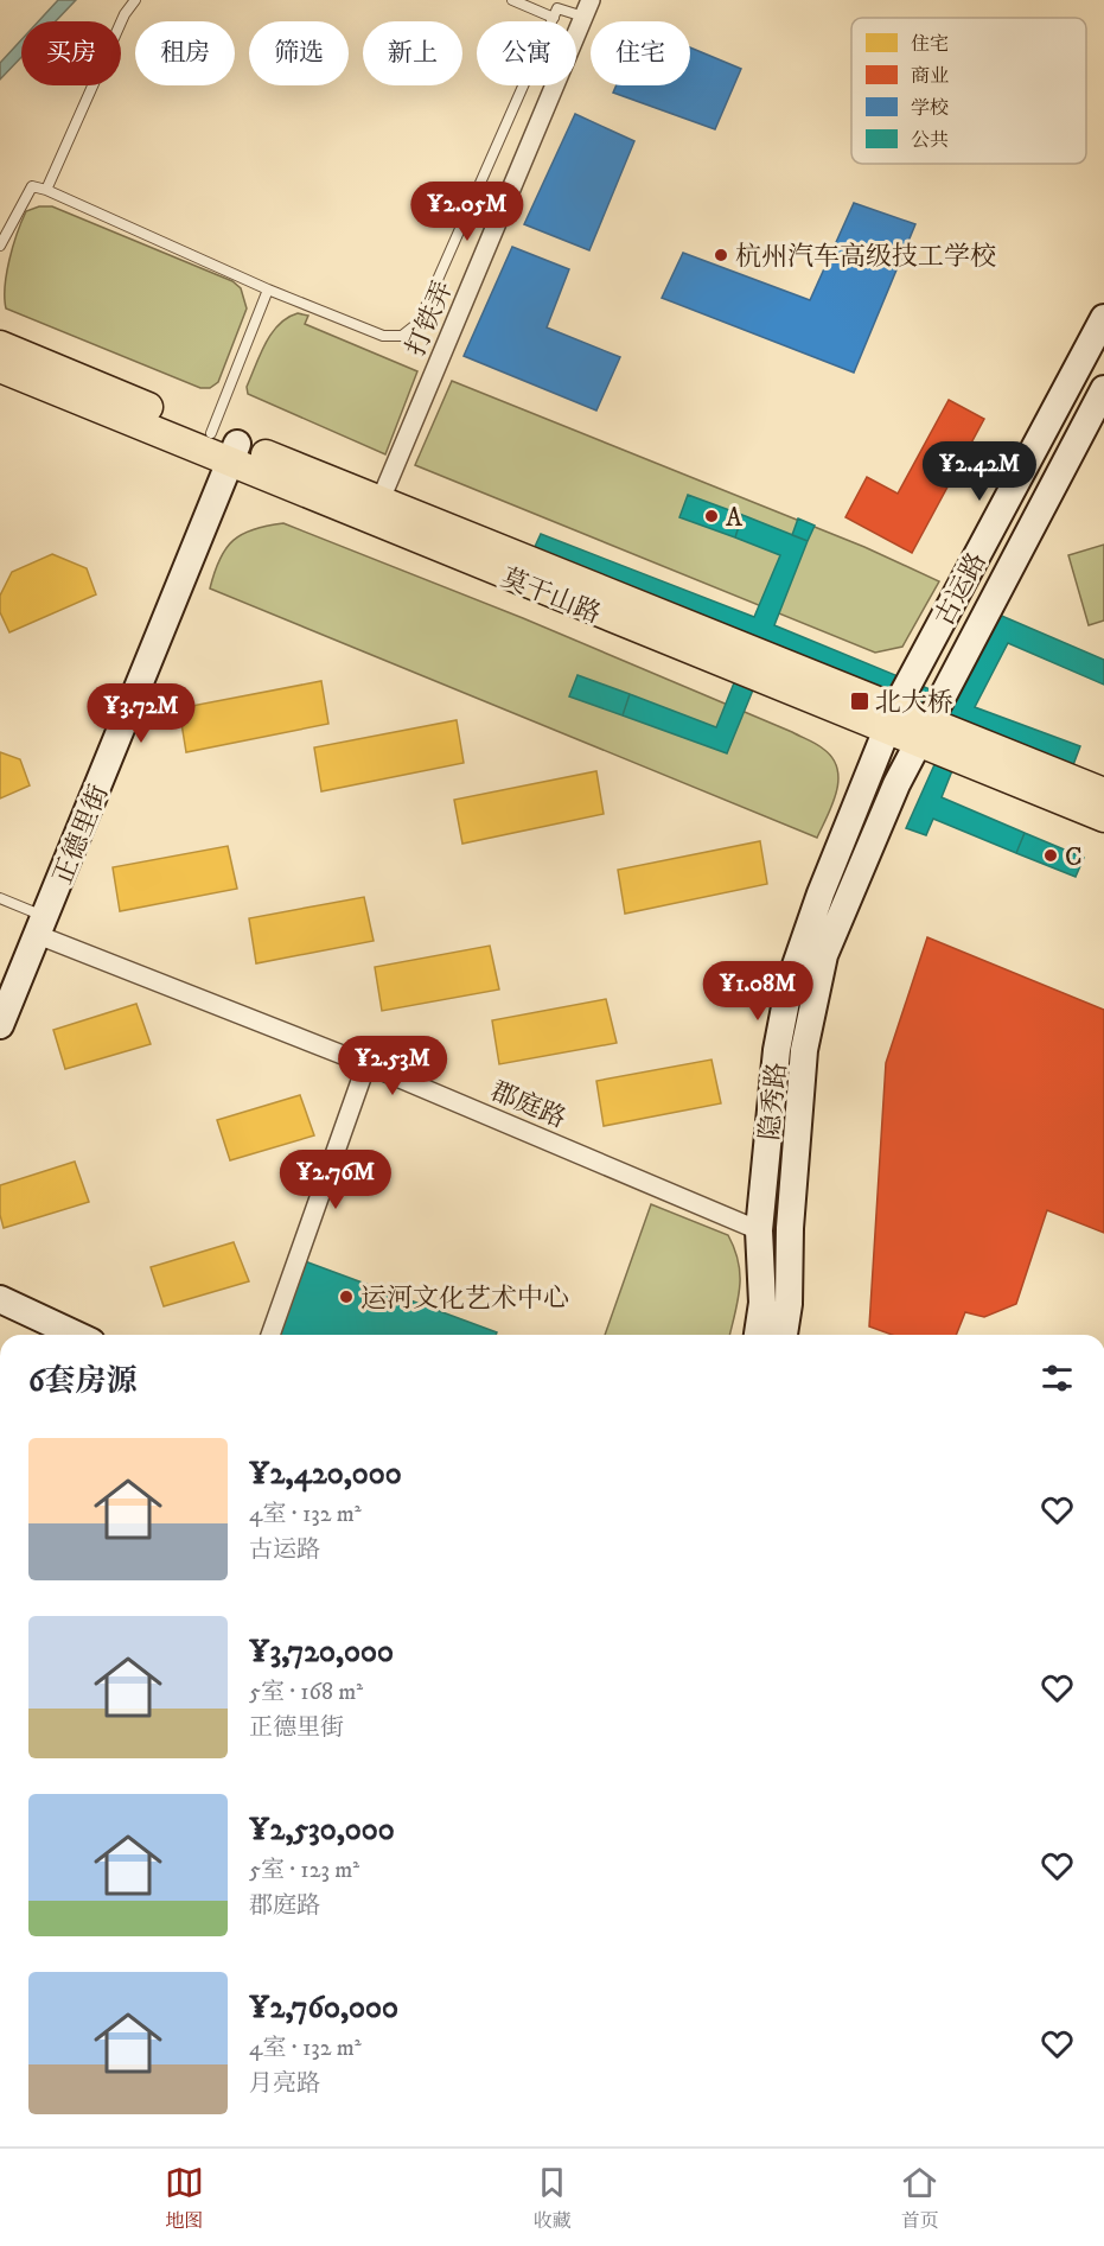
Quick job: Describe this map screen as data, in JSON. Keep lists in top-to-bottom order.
{
  "streets": {
    "main road": [
      "古运路",
      "莫干山路",
      "正德里街",
      "隐秀路"
    ],
    "street": ["打铁弄", "郡庭路"]
  },
  "crossings": [
    ["打铁弄", "莫干山路"],
    ["古运路", "莫干山路"],
    ["古运路", "隐秀路"],
    ["莫干山路", "正德里街"],
    ["莫干山路", "隐秀路"],
    ["正德里街", "郡庭路"],
    ["隐秀路", "郡庭路"]
  ],
  "places": {
    "other": [
      "杭州汽车高级技工学校",
      "A",
      "C",
      "运河文化艺术中心"
    ],
    "transit": ["北大桥"]
  },
  "legend": [
    "住宅",
    "商业",
    "学校",
    "公共"
  ],
  "page": {
    "chip": [
      "买房",
      "租房",
      "筛选",
      "新上",
      "公寓",
      "住宅"
    ],
    "price": [
      "¥2.05M",
      "¥2.42M",
      "¥3.72M",
      "¥1.08M",
      "¥2.53M",
      "¥2.76M"
    ],
    "heading": "6套房源",
    "list": [
      {
        "name": "¥2,420,000",
        "note": "4室 · 132 m² · 古运路"
      },
      {
        "name": "¥3,720,000",
        "note": "5室 · 168 m² · 正德里街"
      },
      {
        "name": "¥2,530,000",
        "note": "5室 · 123 m² · 郡庭路"
      },
      {
        "name": "¥2,760,000",
        "note": "4室 · 132 m² · 月亮路"
      }
    ],
    "tabs": ["地图", "收藏", "首页"]
  }
}
